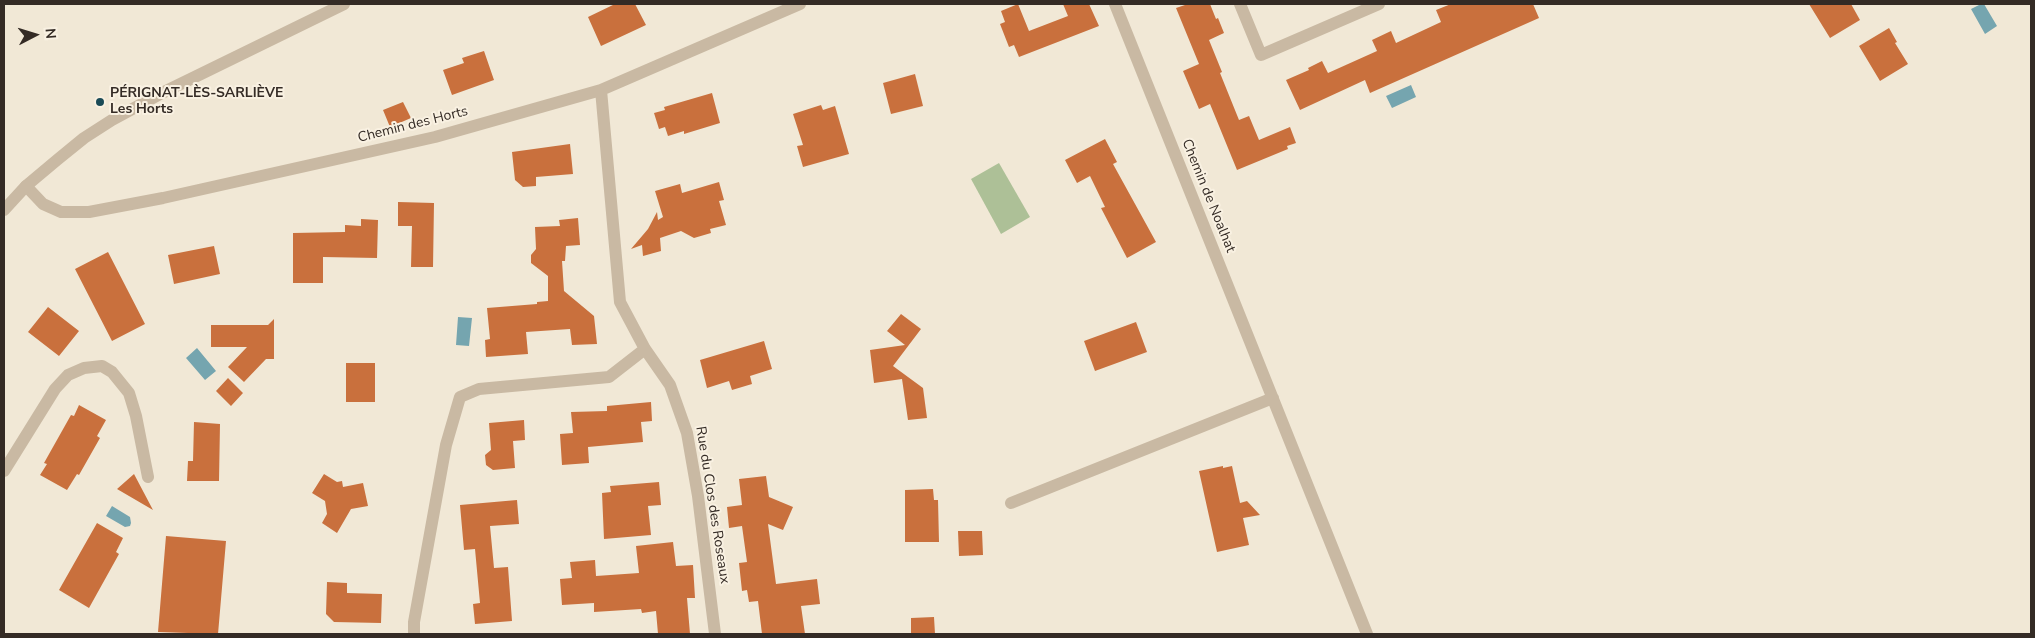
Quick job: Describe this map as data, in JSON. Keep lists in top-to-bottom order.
{
  "streets": {
    "street": ["Chemin des Horts", "Chemin de Noalhat", "Rue du Clos des Roseaux"]
  },
  "crossings": [
    ["Chemin des Horts", "Rue du Clos des Roseaux"]
  ],
  "places": ["PÉRIGNAT-LÈS-SARLIÈVE Les Horts"],
  "north": "right"
}
